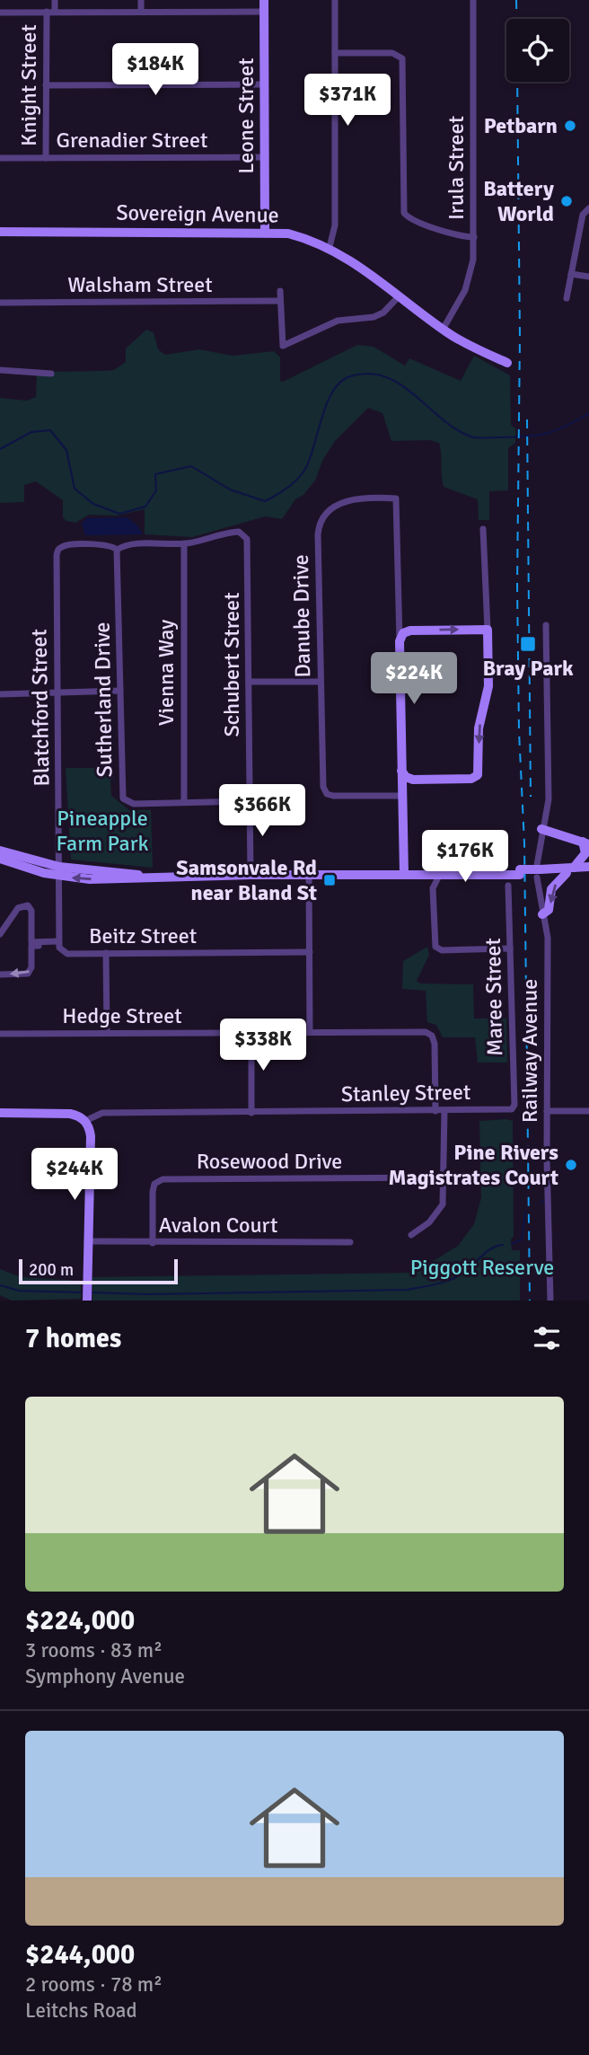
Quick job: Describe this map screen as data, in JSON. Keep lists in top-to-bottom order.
{
  "streets": {
    "street": [
      "Knight Street",
      "Leone Street",
      "Grenadier Street",
      "Irula Street",
      "Sovereign Avenue",
      "Walsham Street",
      "Danube Drive",
      "Schubert Street",
      "Vienna Way",
      "Sutherland Drive",
      "Blatchford Street",
      "Beitz Street",
      "Maree Street",
      "Hedge Street",
      "Railway Avenue",
      "Stanley Street",
      "Rosewood Drive",
      "Avalon Court"
    ]
  },
  "crossings": [
    ["Knight Street", "Grenadier Street"],
    ["Leone Street", "Grenadier Street"],
    ["Leone Street", "Sovereign Avenue"],
    ["Irula Street", "Sovereign Avenue"],
    ["Schubert Street", "Vienna Way"],
    ["Schubert Street", "Sutherland Drive"],
    ["Vienna Way", "Sutherland Drive"],
    ["Sutherland Drive", "Blatchford Street"],
    ["Blatchford Street", "Beitz Street"],
    ["Maree Street", "Stanley Street"],
    ["Hedge Street", "Stanley Street"],
    ["Rosewood Drive", "Avalon Court"]
  ],
  "parks": ["Pineapple Farm Park", "Piggott Reserve"],
  "places": {
    "other": ["Petbarn", "Battery World", "Pine Rivers Magistrates Court"],
    "transit": ["Bray Park", "Samsonvale Rd near Bland St"]
  },
  "scale_bar": "200 m",
  "page": {
    "price": [
      "$184K",
      "$371K",
      "$224K",
      "$366K",
      "$176K",
      "$338K",
      "$244K"
    ],
    "scale": "200 m",
    "heading": "7 homes",
    "list": [
      {
        "name": "$224,000",
        "note": "3 rooms · 83 m² · Symphony Avenue"
      },
      {
        "name": "$244,000",
        "note": "2 rooms · 78 m² · Leitchs Road"
      }
    ]
  }
}
